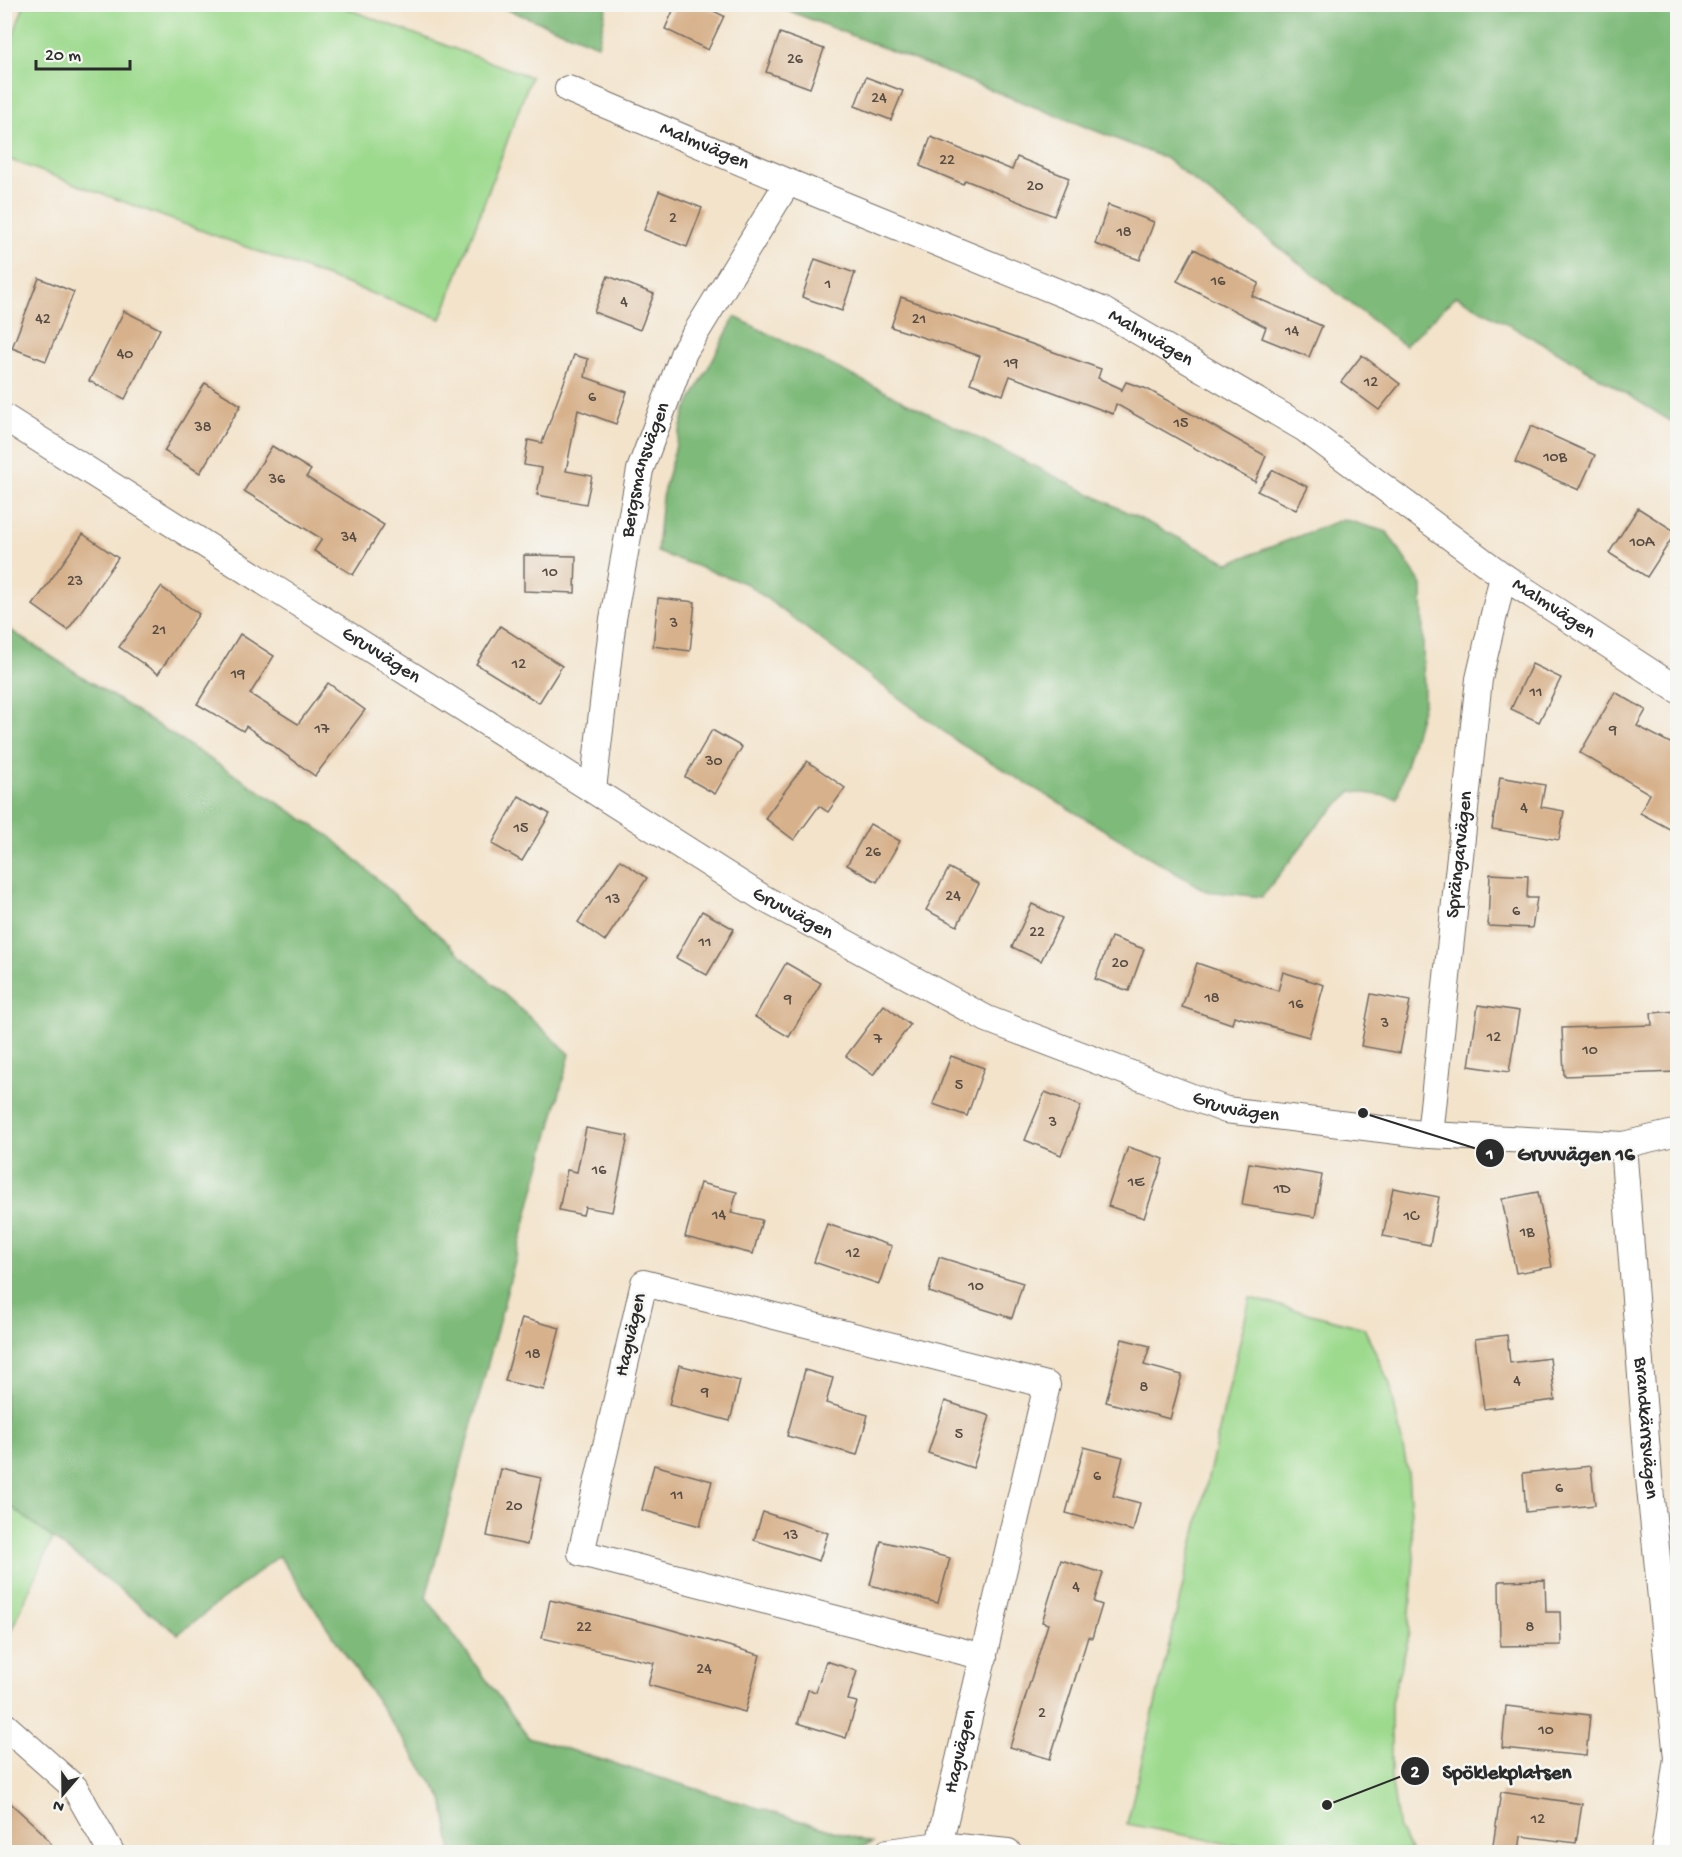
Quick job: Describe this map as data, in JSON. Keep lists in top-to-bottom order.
{
  "streets": {
    "street": [
      "Malmvägen",
      "Bergsmansvägen",
      "Gruvvägen",
      "Sprängarvägen",
      "Hagvägen",
      "Brandkärrsvägen"
    ]
  },
  "crossings": [
    ["Malmvägen", "Bergsmansvägen"],
    ["Malmvägen", "Sprängarvägen"],
    ["Bergsmansvägen", "Gruvvägen"],
    ["Gruvvägen", "Sprängarvägen"],
    ["Gruvvägen", "Brandkärrsvägen"]
  ],
  "places": ["Gruvvägen 16", "Spöklekplatsen"],
  "house_numbers": [
    "26",
    "24",
    "22",
    "20",
    "2",
    "18",
    "16",
    "1",
    "4",
    "42",
    "21",
    "14",
    "40",
    "19",
    "12",
    "6",
    "15",
    "38",
    "10B",
    "36",
    "34",
    "10A",
    "10",
    "23",
    "3",
    "21",
    "12",
    "19",
    "11",
    "17",
    "9",
    "30",
    "4",
    "15",
    "26",
    "24",
    "13",
    "6",
    "22",
    "11",
    "20",
    "18",
    "9",
    "16",
    "3",
    "12",
    "7",
    "10",
    "5",
    "3",
    "16",
    "1E",
    "1D",
    "14",
    "1C",
    "1B",
    "12",
    "10",
    "18",
    "4",
    "8",
    "9",
    "5",
    "6",
    "6",
    "11",
    "20",
    "13",
    "4",
    "22",
    "8",
    "24",
    "2",
    "10",
    "12"
  ],
  "scale_bar": "20 m",
  "north": "bottom"
}
